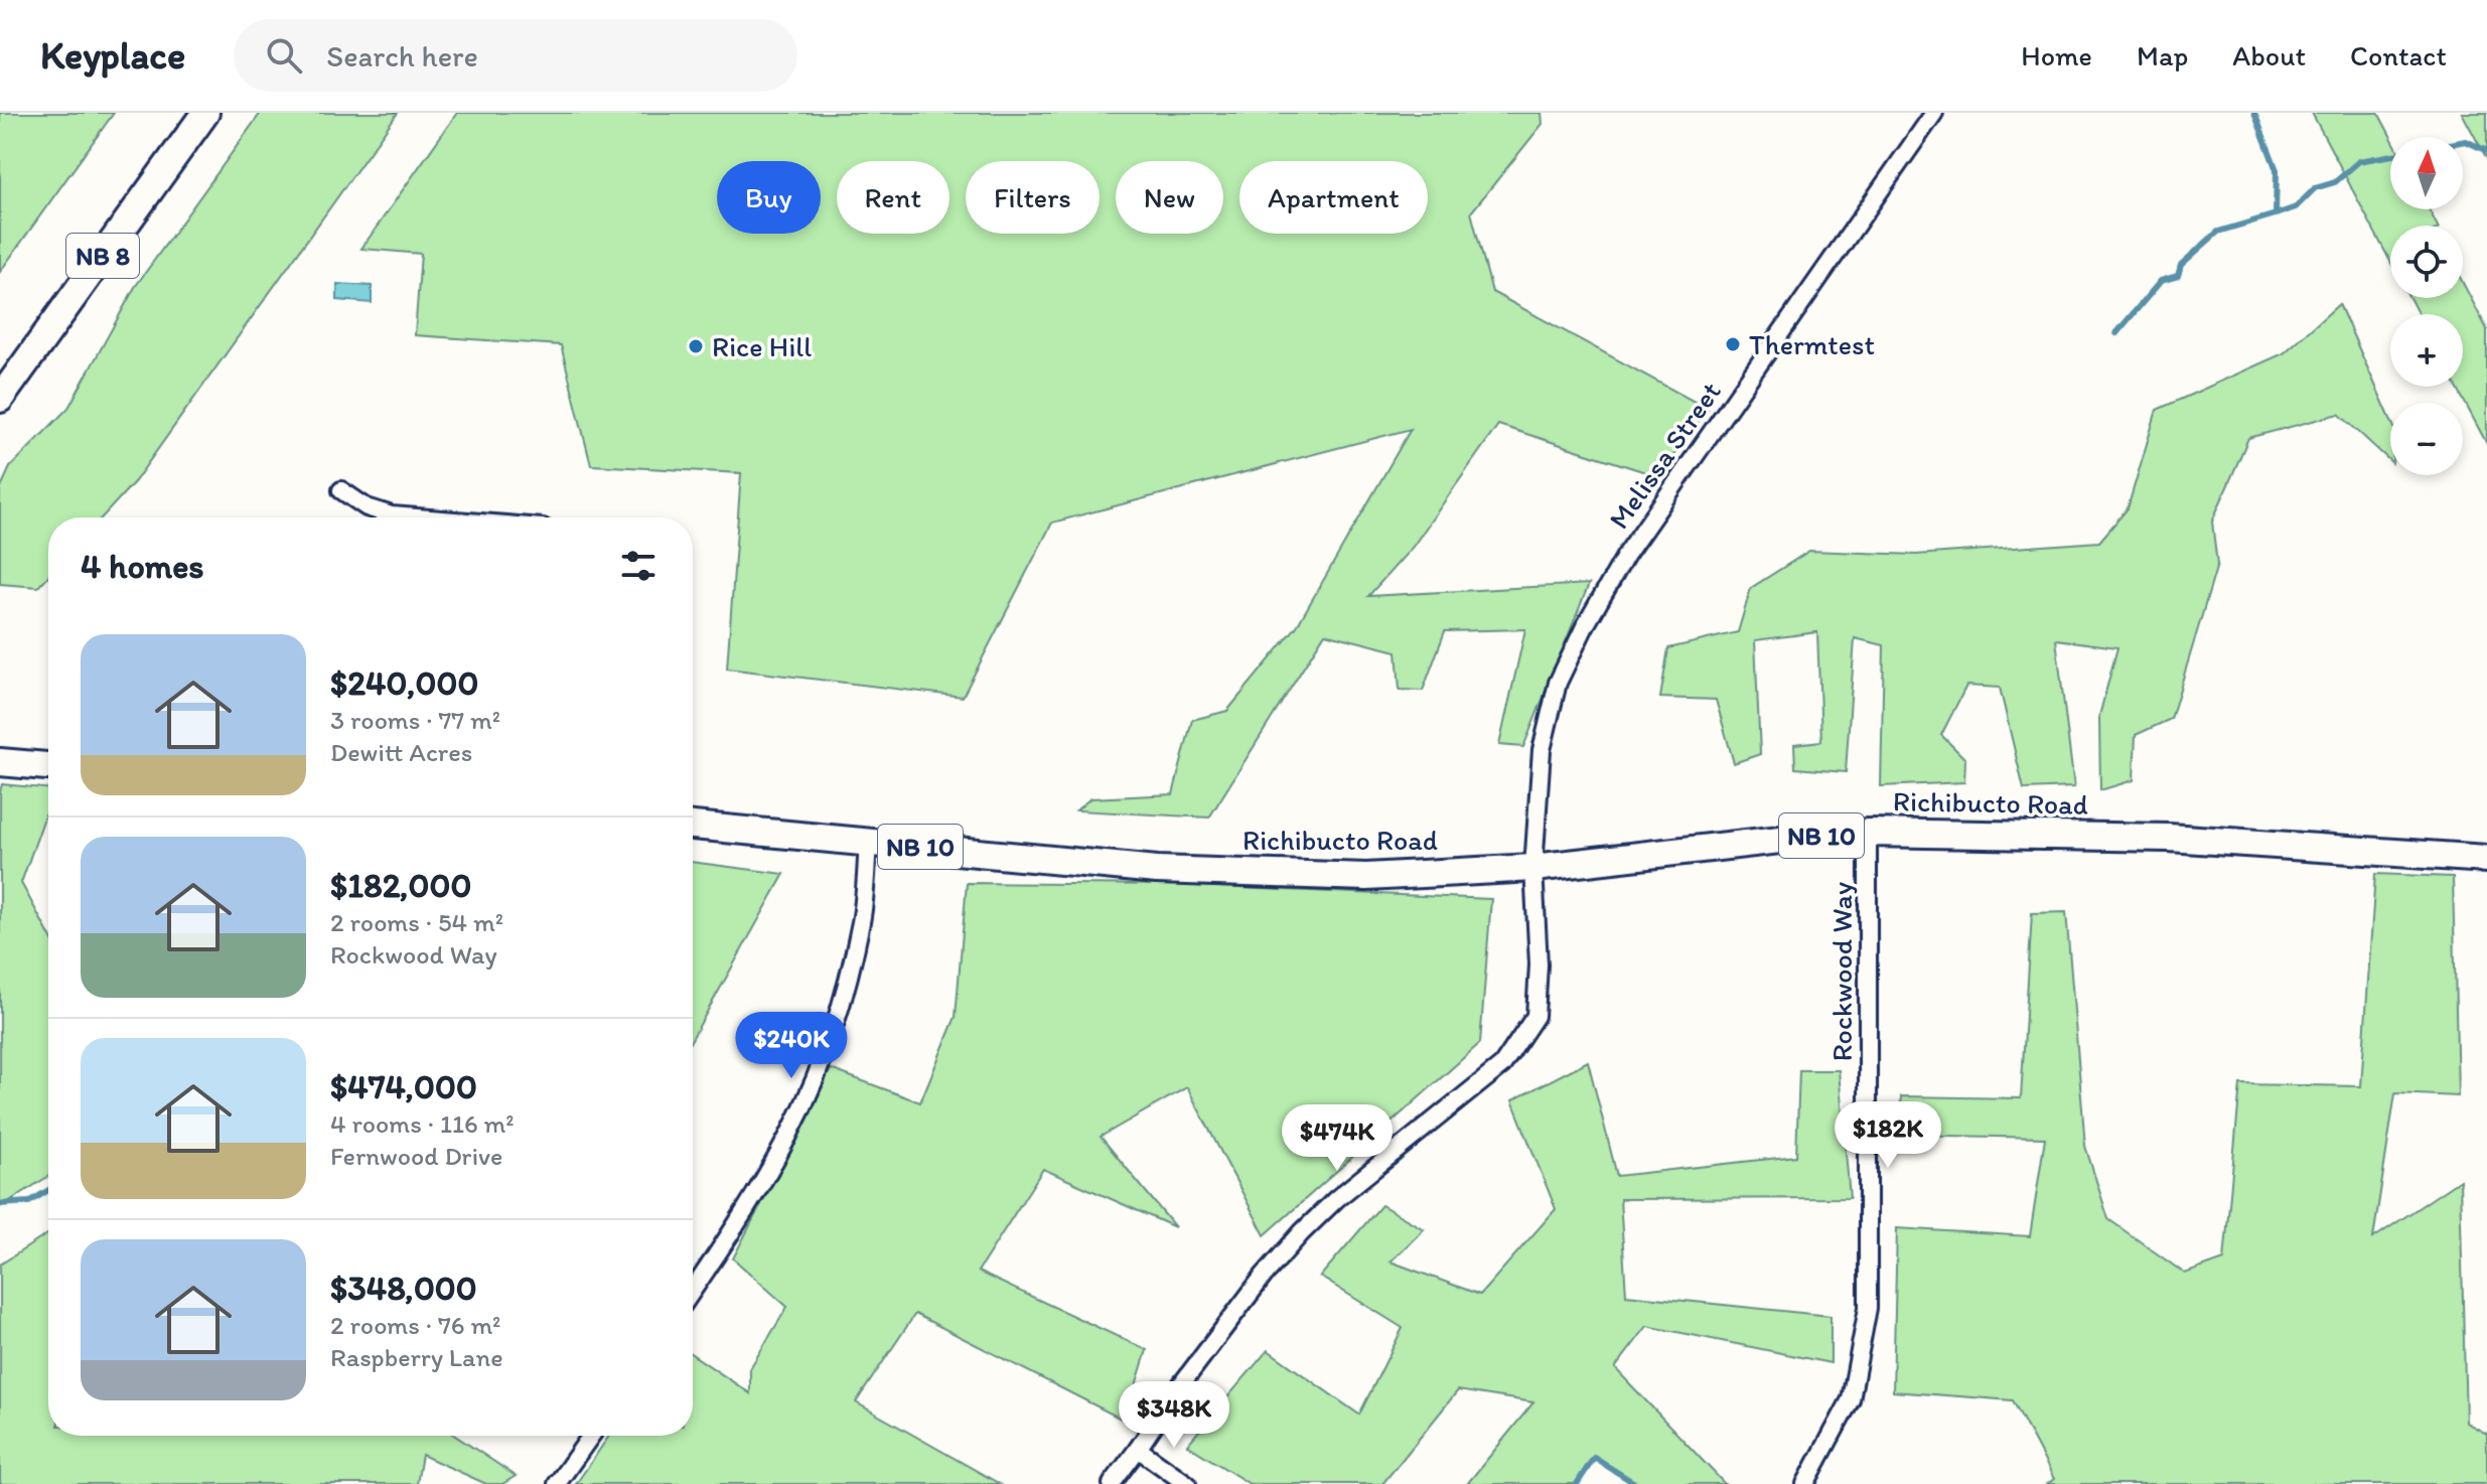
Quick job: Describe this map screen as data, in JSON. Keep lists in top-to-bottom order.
{
  "streets": {
    "main road": ["NB 8", "Richibucto Road", "NB 10"],
    "street": ["Melissa Street", "Rockwood Way"]
  },
  "crossings": [
    ["Melissa Street", "Richibucto Road"],
    ["Richibucto Road", "NB 10"],
    ["Richibucto Road", "Rockwood Way"]
  ],
  "places": ["Thermtest", "Rice Hill"],
  "north": "top",
  "page": {
    "header": "Keyplace",
    "search": "Search here",
    "nav": [
      "Home",
      "Map",
      "About",
      "Contact"
    ],
    "map_buttons": ["+", "−"],
    "chip": [
      "Buy",
      "Rent",
      "Filters",
      "New",
      "Apartment"
    ],
    "heading": "4 homes",
    "list": [
      {
        "name": "$240,000",
        "note": "3 rooms · 77 m² · Dewitt Acres"
      },
      {
        "name": "$182,000",
        "note": "2 rooms · 54 m² · Rockwood Way"
      },
      {
        "name": "$474,000",
        "note": "4 rooms · 116 m² · Fernwood Drive"
      },
      {
        "name": "$348,000",
        "note": "2 rooms · 76 m² · Raspberry Lane"
      }
    ],
    "price": [
      "$240K",
      "$182K",
      "$474K",
      "$348K"
    ]
  }
}
